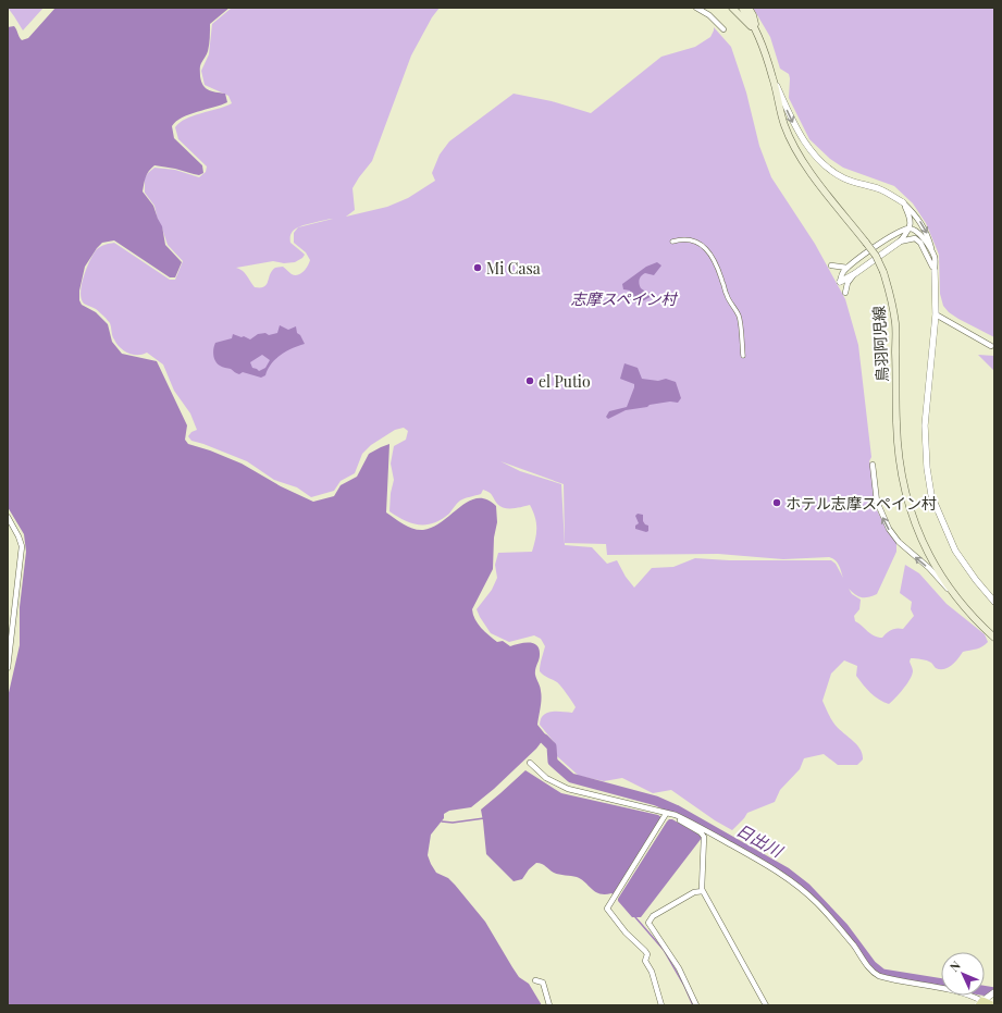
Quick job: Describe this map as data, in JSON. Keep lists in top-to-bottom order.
{
  "streets": {
    "main road": ["鳥羽阿児線"]
  },
  "water": ["日出川"],
  "parks": ["志摩スペイン村"],
  "places": ["Mi Casa", "el Putio", "ホテル志摩スペイン村"],
  "north": "top left"
}
